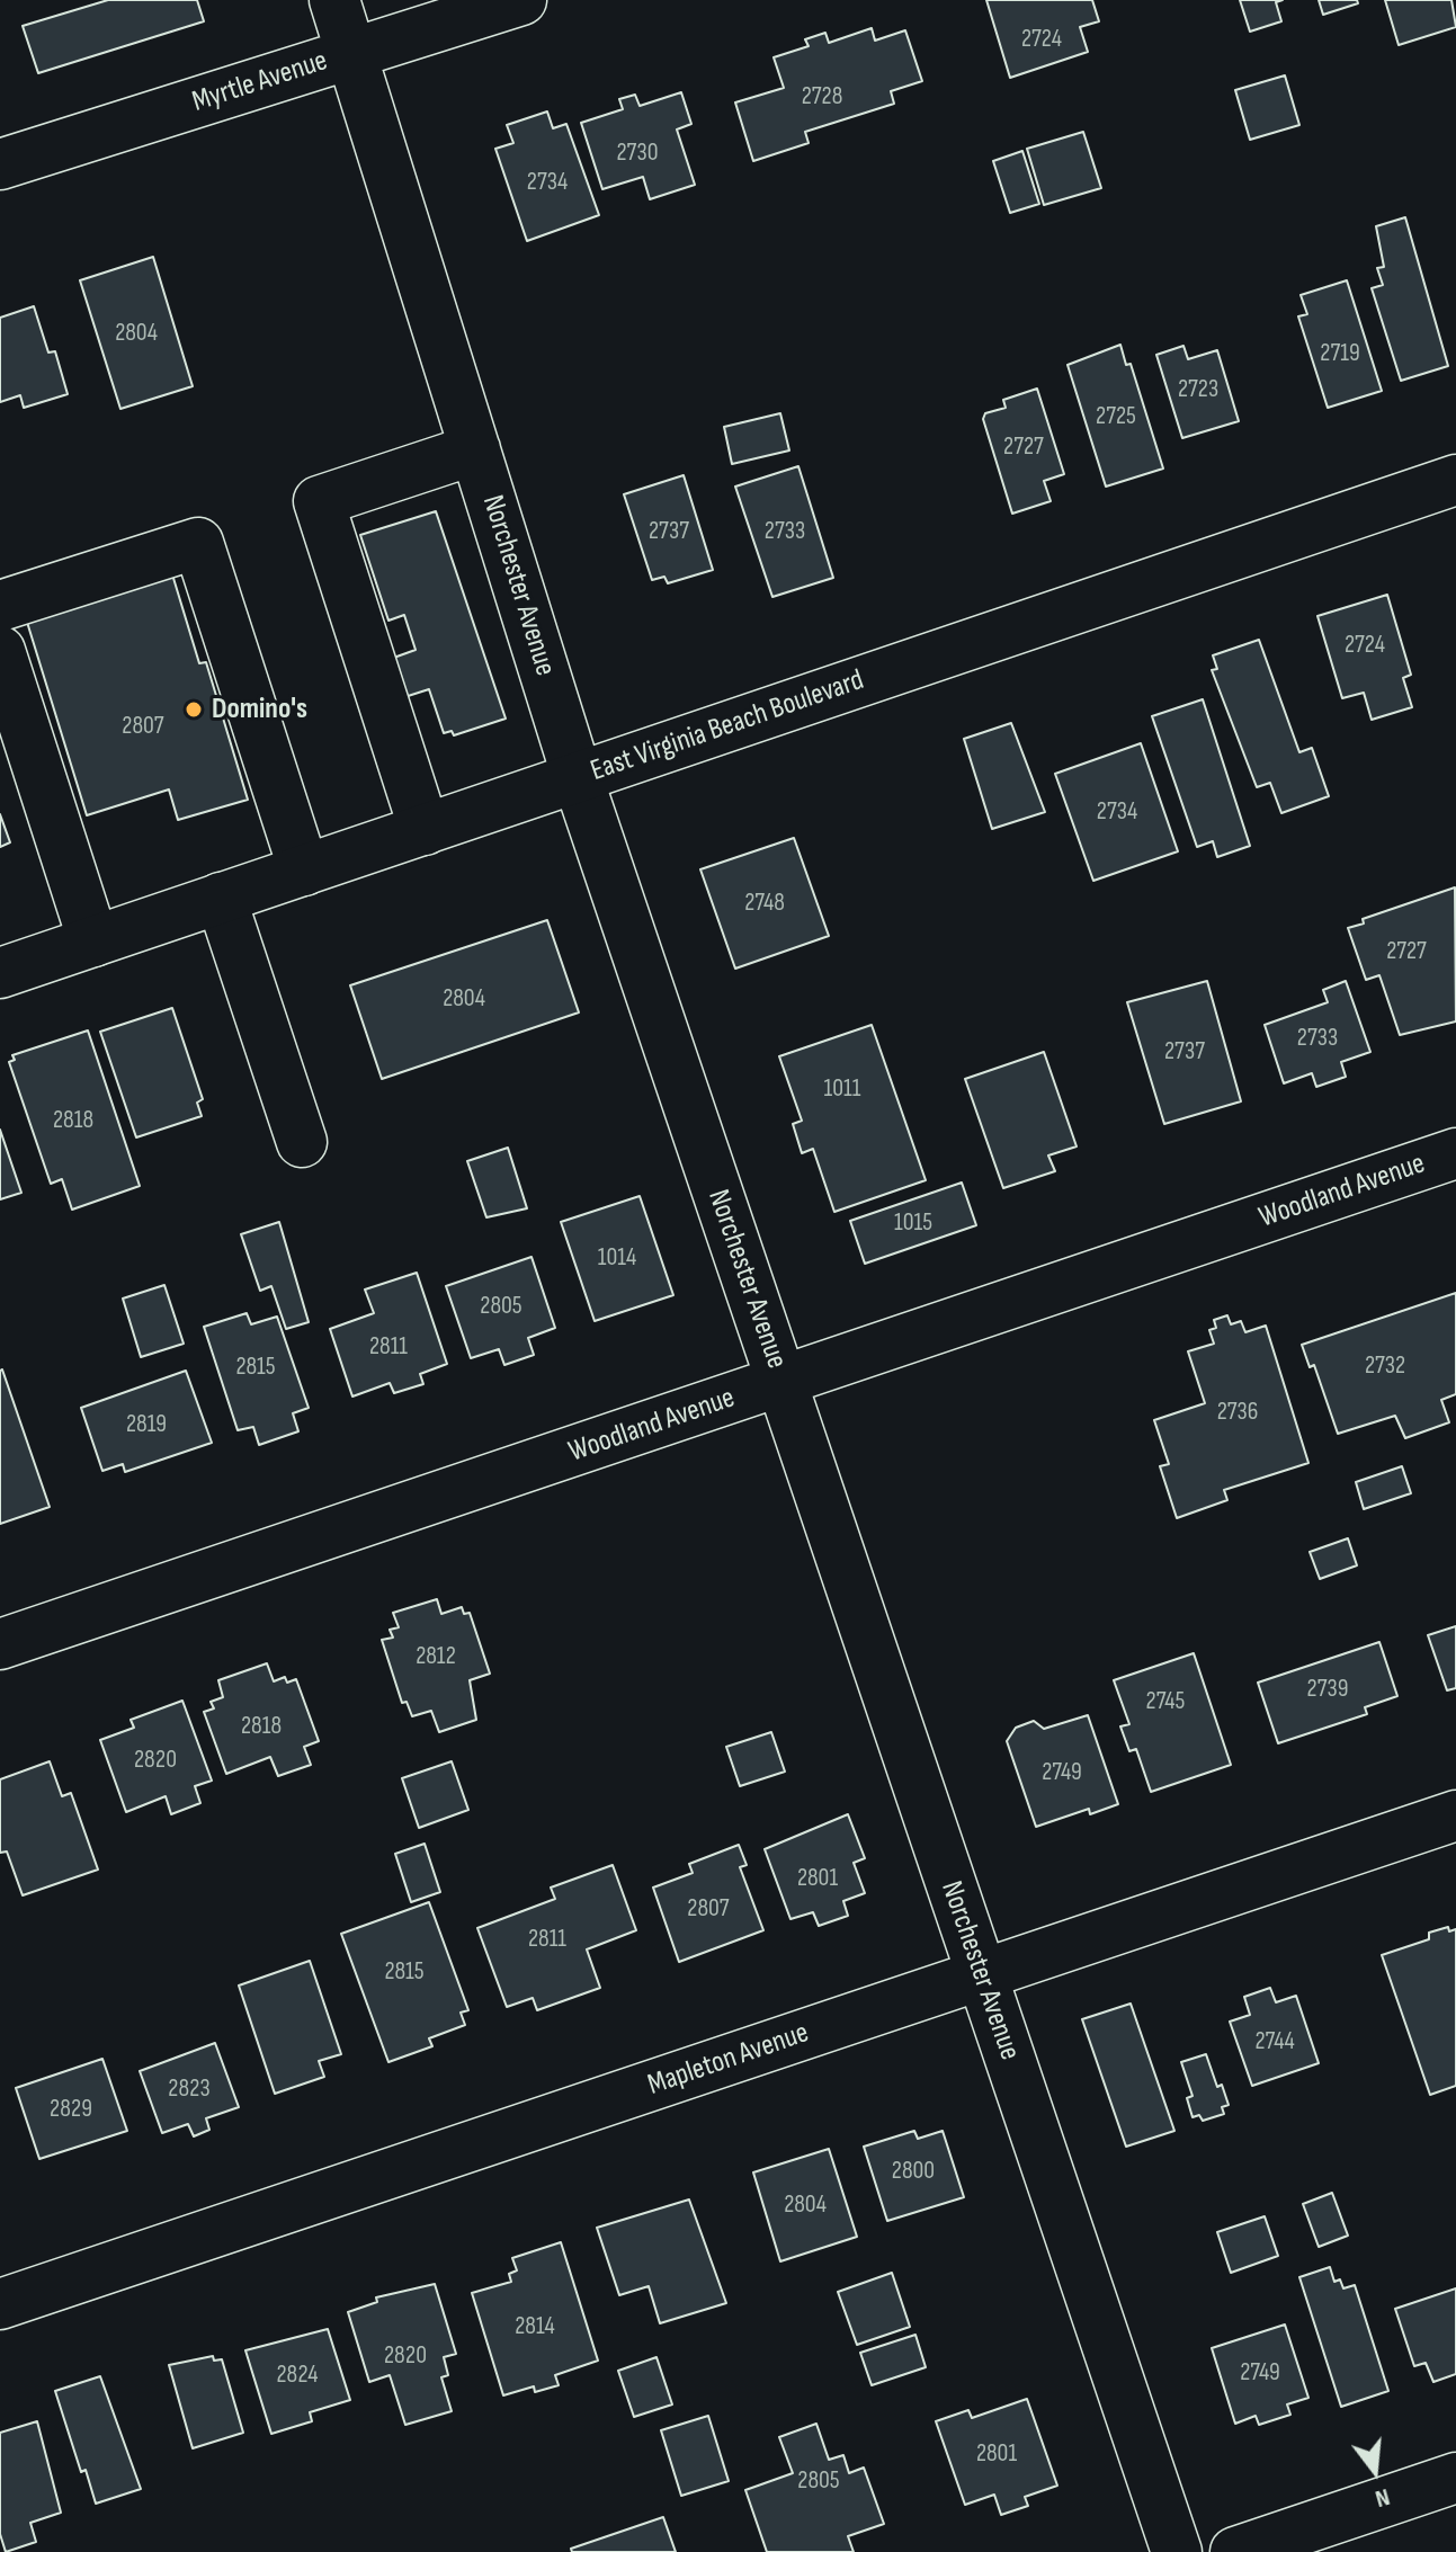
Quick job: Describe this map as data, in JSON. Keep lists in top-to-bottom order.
{
  "streets": {
    "street": [
      "Myrtle Avenue",
      "Norchester Avenue",
      "East Virginia Beach Boulevard",
      "Woodland Avenue",
      "Mapleton Avenue"
    ]
  },
  "crossings": [
    ["Myrtle Avenue", "Norchester Avenue"],
    ["Norchester Avenue", "East Virginia Beach Boulevard"],
    ["Norchester Avenue", "Woodland Avenue"],
    ["Norchester Avenue", "Mapleton Avenue"]
  ],
  "places": ["Domino's"],
  "house_numbers": [
    "2724",
    "2728",
    "2730",
    "2734",
    "2804",
    "2719",
    "2723",
    "2725",
    "2727",
    "2737",
    "2733",
    "2724",
    "2807",
    "2734",
    "2748",
    "2727",
    "2804",
    "2733",
    "2737",
    "1011",
    "2818",
    "1015",
    "1014",
    "2805",
    "2811",
    "2732",
    "2815",
    "2736",
    "2819",
    "2812",
    "2739",
    "2745",
    "2818",
    "2820",
    "2749",
    "2801",
    "2807",
    "2811",
    "2815",
    "2744",
    "2823",
    "2829",
    "2800",
    "2804",
    "2814",
    "2820",
    "2749",
    "2824",
    "2801",
    "2805"
  ],
  "north": "bottom"
}
